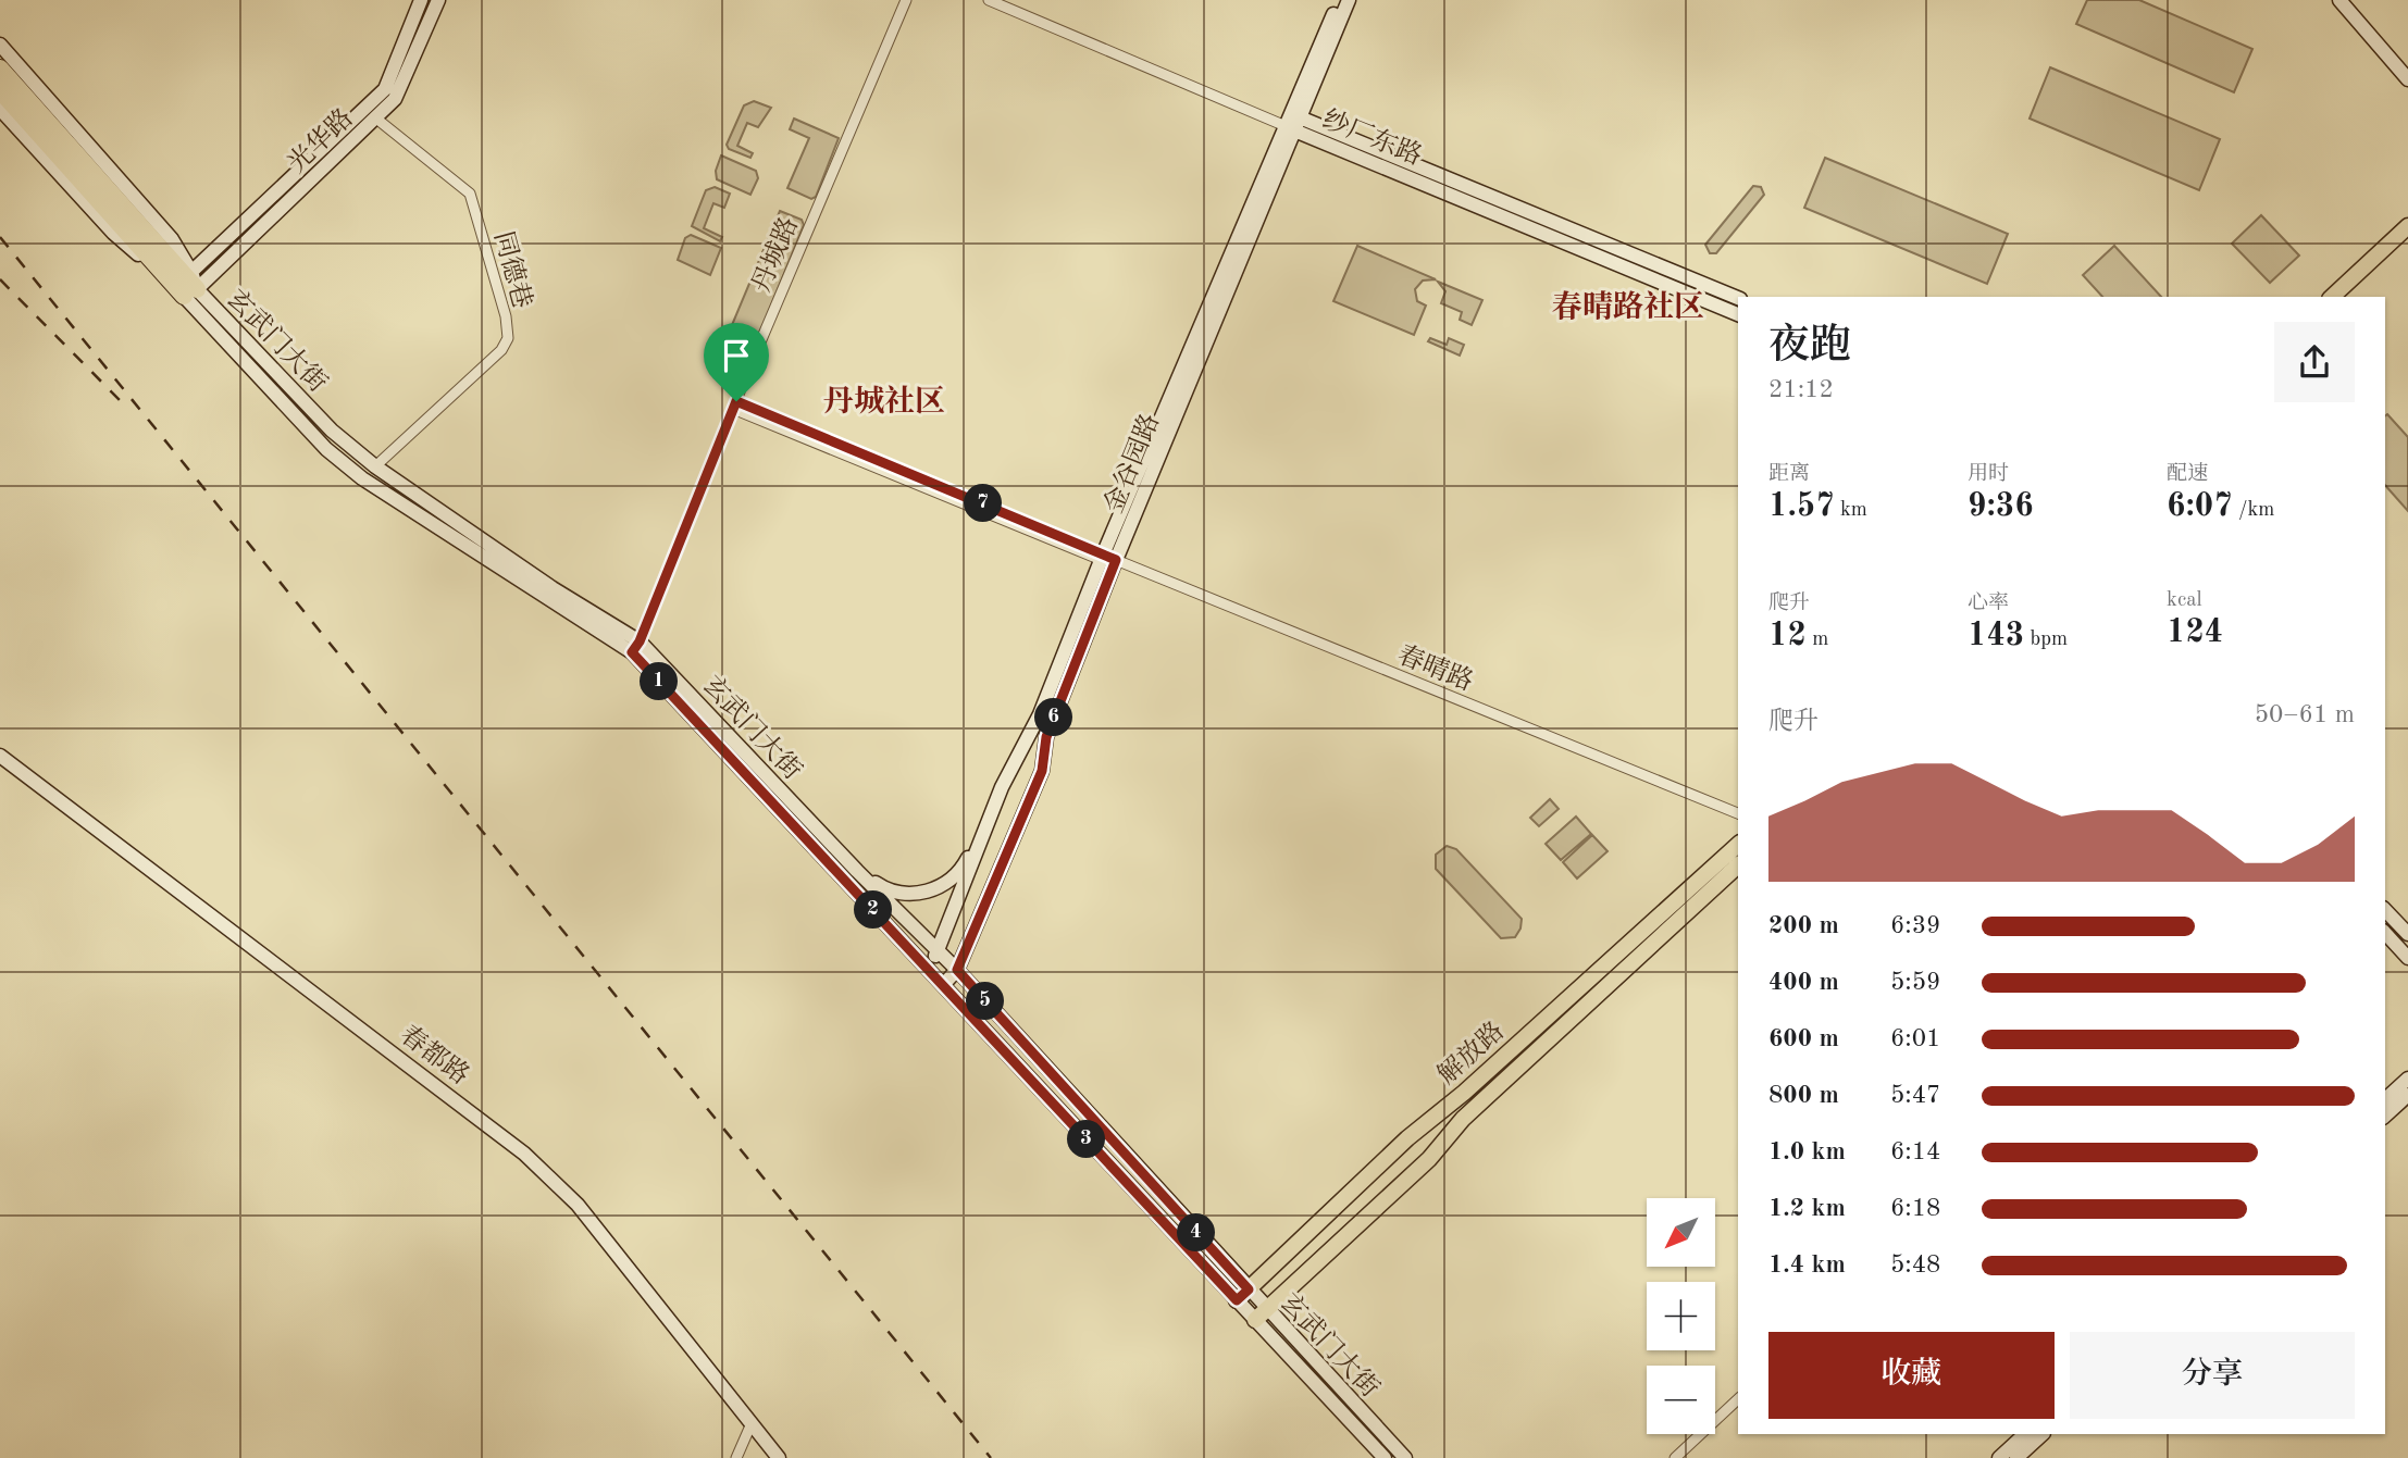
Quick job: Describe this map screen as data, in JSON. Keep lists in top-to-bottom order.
{
  "streets": {
    "main road": [
      "纱厂东路",
      "光华路",
      "玄武门大街",
      "金谷园路",
      "解放路",
      "春都路"
    ],
    "street": ["丹城路", "同德巷", "春晴路"]
  },
  "crossings": [
    ["纱厂东路", "金谷园路"],
    ["光华路", "同德巷"],
    ["光华路", "玄武门大街"],
    ["丹城路", "玄武门大街"],
    ["丹城路", "春晴路"],
    ["同德巷", "玄武门大街"],
    ["玄武门大街", "金谷园路"],
    ["玄武门大街", "解放路"],
    ["金谷园路", "春晴路"]
  ],
  "districts": ["春晴路社区", "丹城社区"],
  "north": "bottom left",
  "page": {
    "heading": ["夜跑", "21:12"],
    "stats": [
      ["距离", "1.57 km"],
      ["用时", "9:36"],
      ["配速", "6:07 /km"],
      ["爬升", "12 m"],
      ["心率", "143 bpm"],
      ["kcal", "124"]
    ],
    "pins": [
      "7",
      "1",
      "6",
      "2",
      "5",
      "3",
      "4"
    ],
    "chart": ["爬升", "50–61 m"],
    "list": [
      {
        "name": "200 m",
        "note": "6:39"
      },
      {
        "name": "400 m",
        "note": "5:59"
      },
      {
        "name": "600 m",
        "note": "6:01"
      },
      {
        "name": "800 m",
        "note": "5:47"
      },
      {
        "name": "1.0 km",
        "note": "6:14"
      },
      {
        "name": "1.2 km",
        "note": "6:18"
      },
      {
        "name": "1.4 km",
        "note": "5:48"
      }
    ],
    "map_buttons": ["+", "−"],
    "buttons": ["收藏", "分享"]
  }
}
